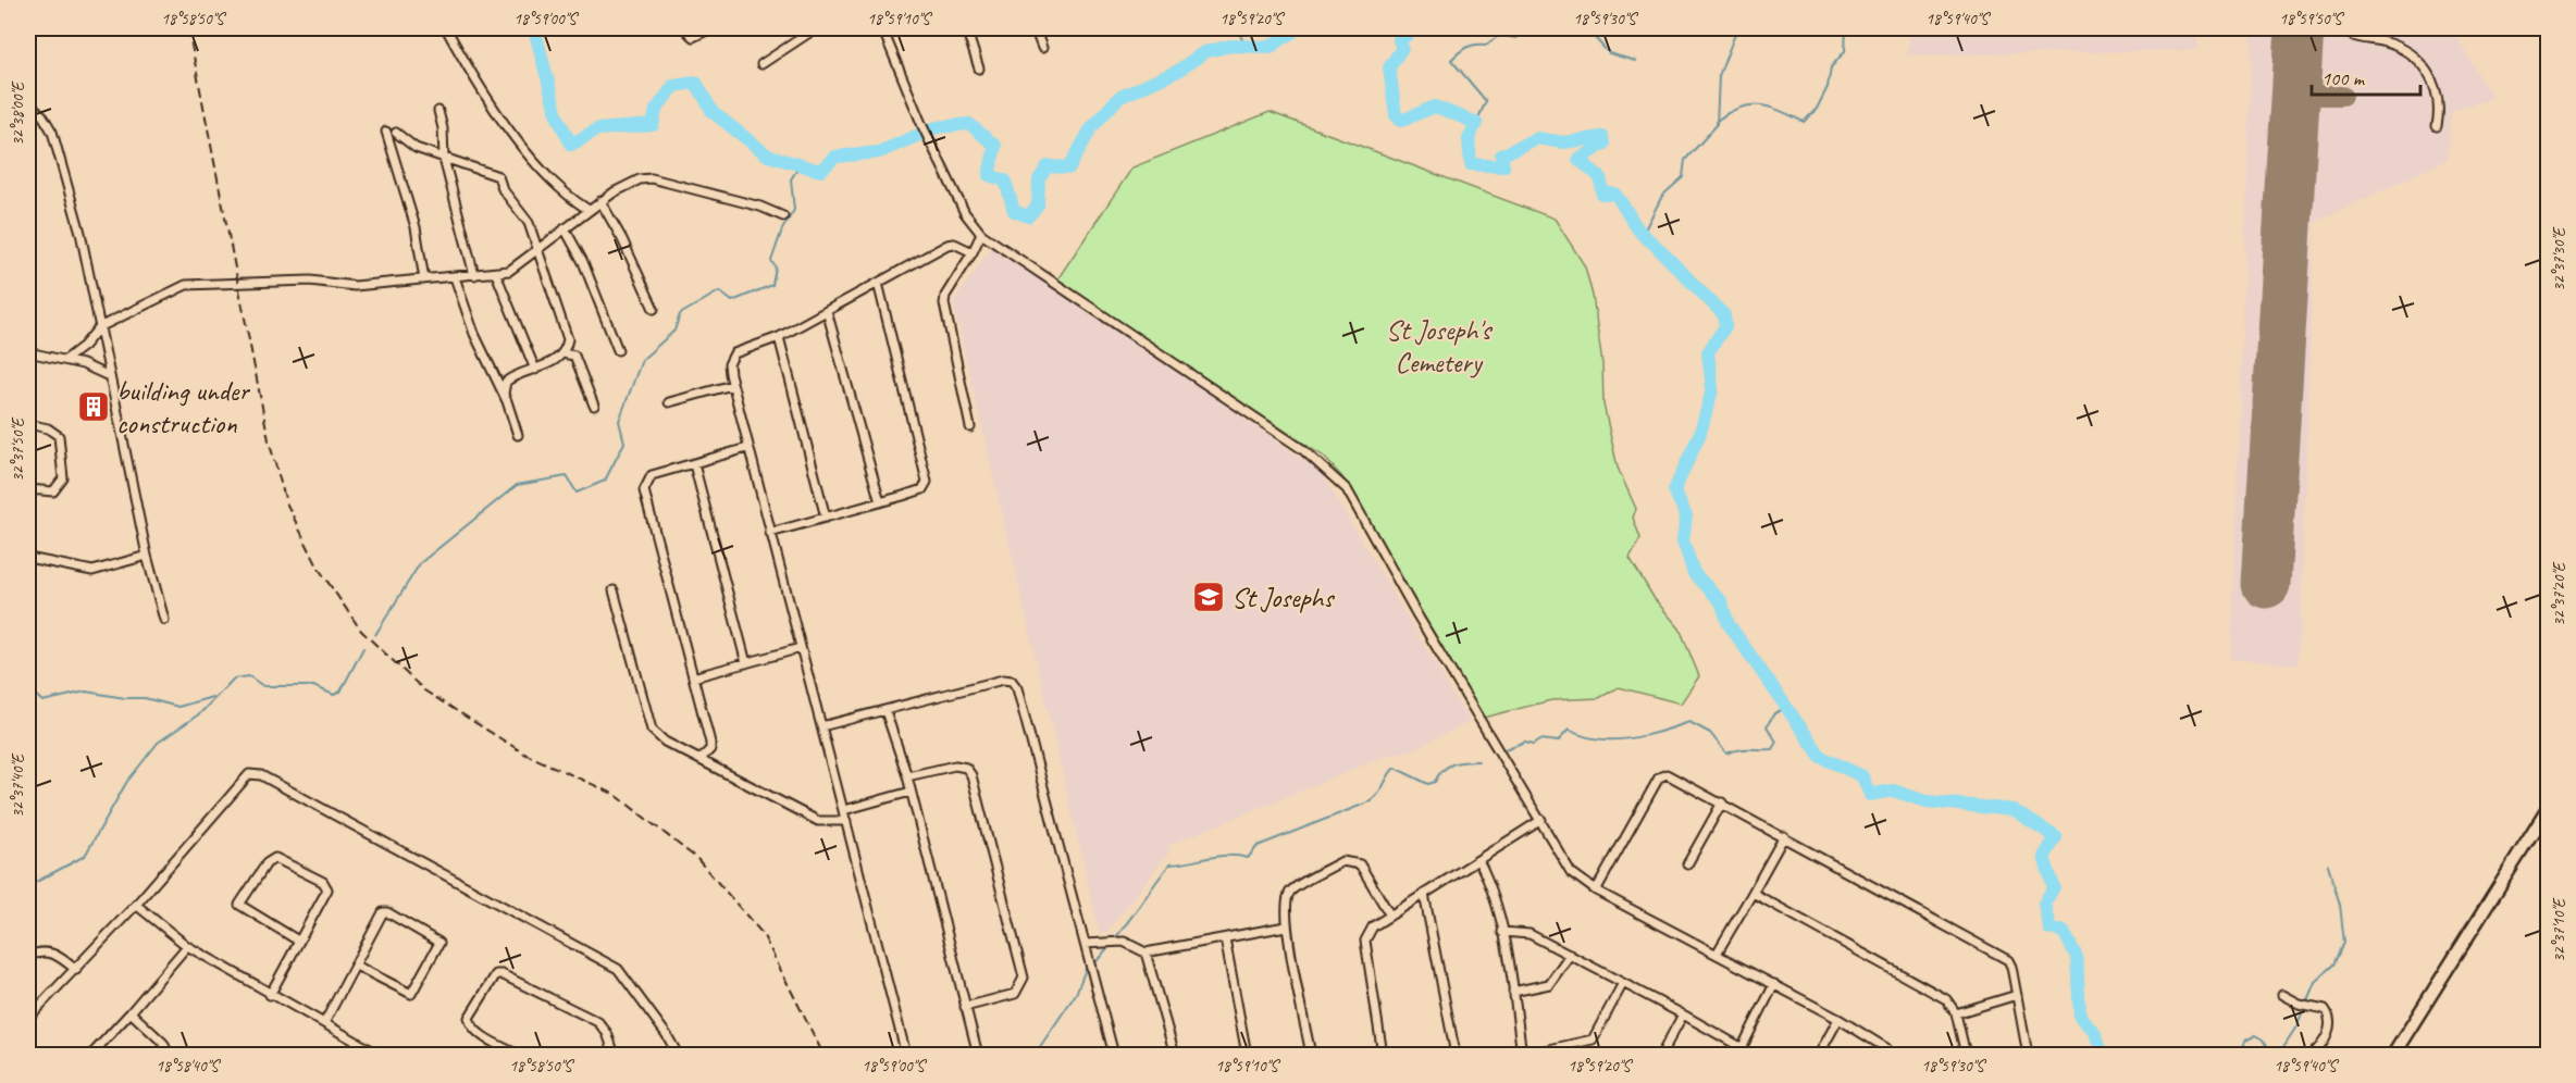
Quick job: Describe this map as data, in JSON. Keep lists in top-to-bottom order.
{
  "parks": ["St Joseph's Cemetery"],
  "places": {
    "building": ["building under construction"],
    "school or university": ["St Josephs"]
  },
  "scale_bar": "100 m",
  "coordinates": [
    "18°58'50\"S",
    "18°59'00\"S",
    "18°59'10\"S",
    "18°59'20\"S",
    "18°59'30\"S",
    "18°59'40\"S",
    "18°59'50\"S",
    "32°38'00\"E",
    "32°37'30\"E",
    "32°37'50\"E",
    "32°37'20\"E",
    "32°37'40\"E",
    "32°37'10\"E",
    "18°58'40\"S"
  ]
}
